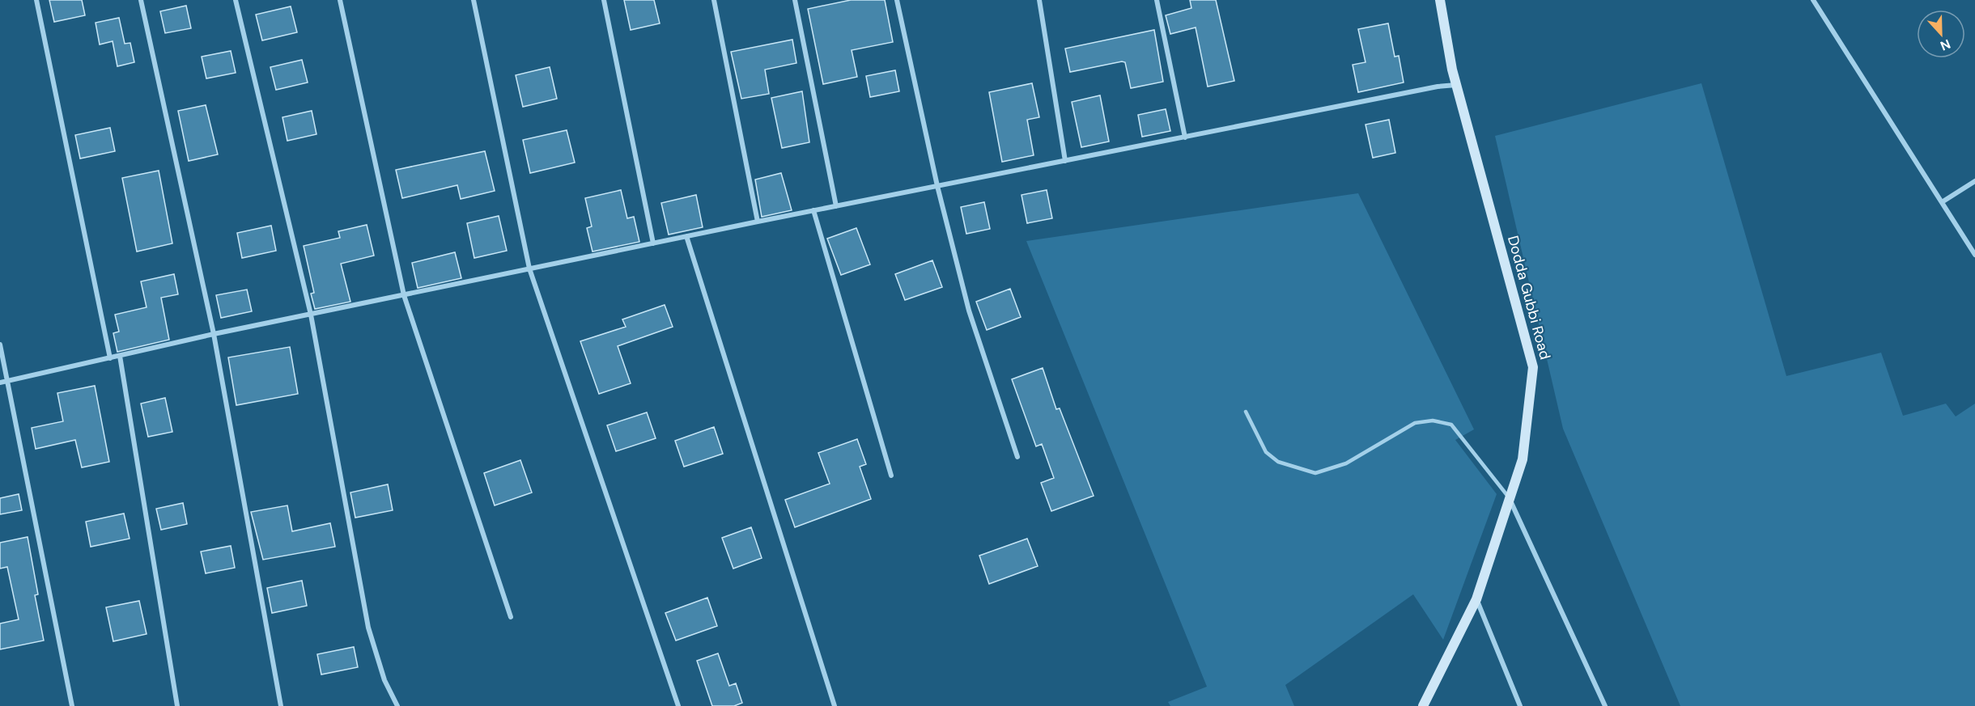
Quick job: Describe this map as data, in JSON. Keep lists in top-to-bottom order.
{
  "streets": {
    "main road": ["Dodda Gubbi Road"]
  },
  "north": "bottom"
}
